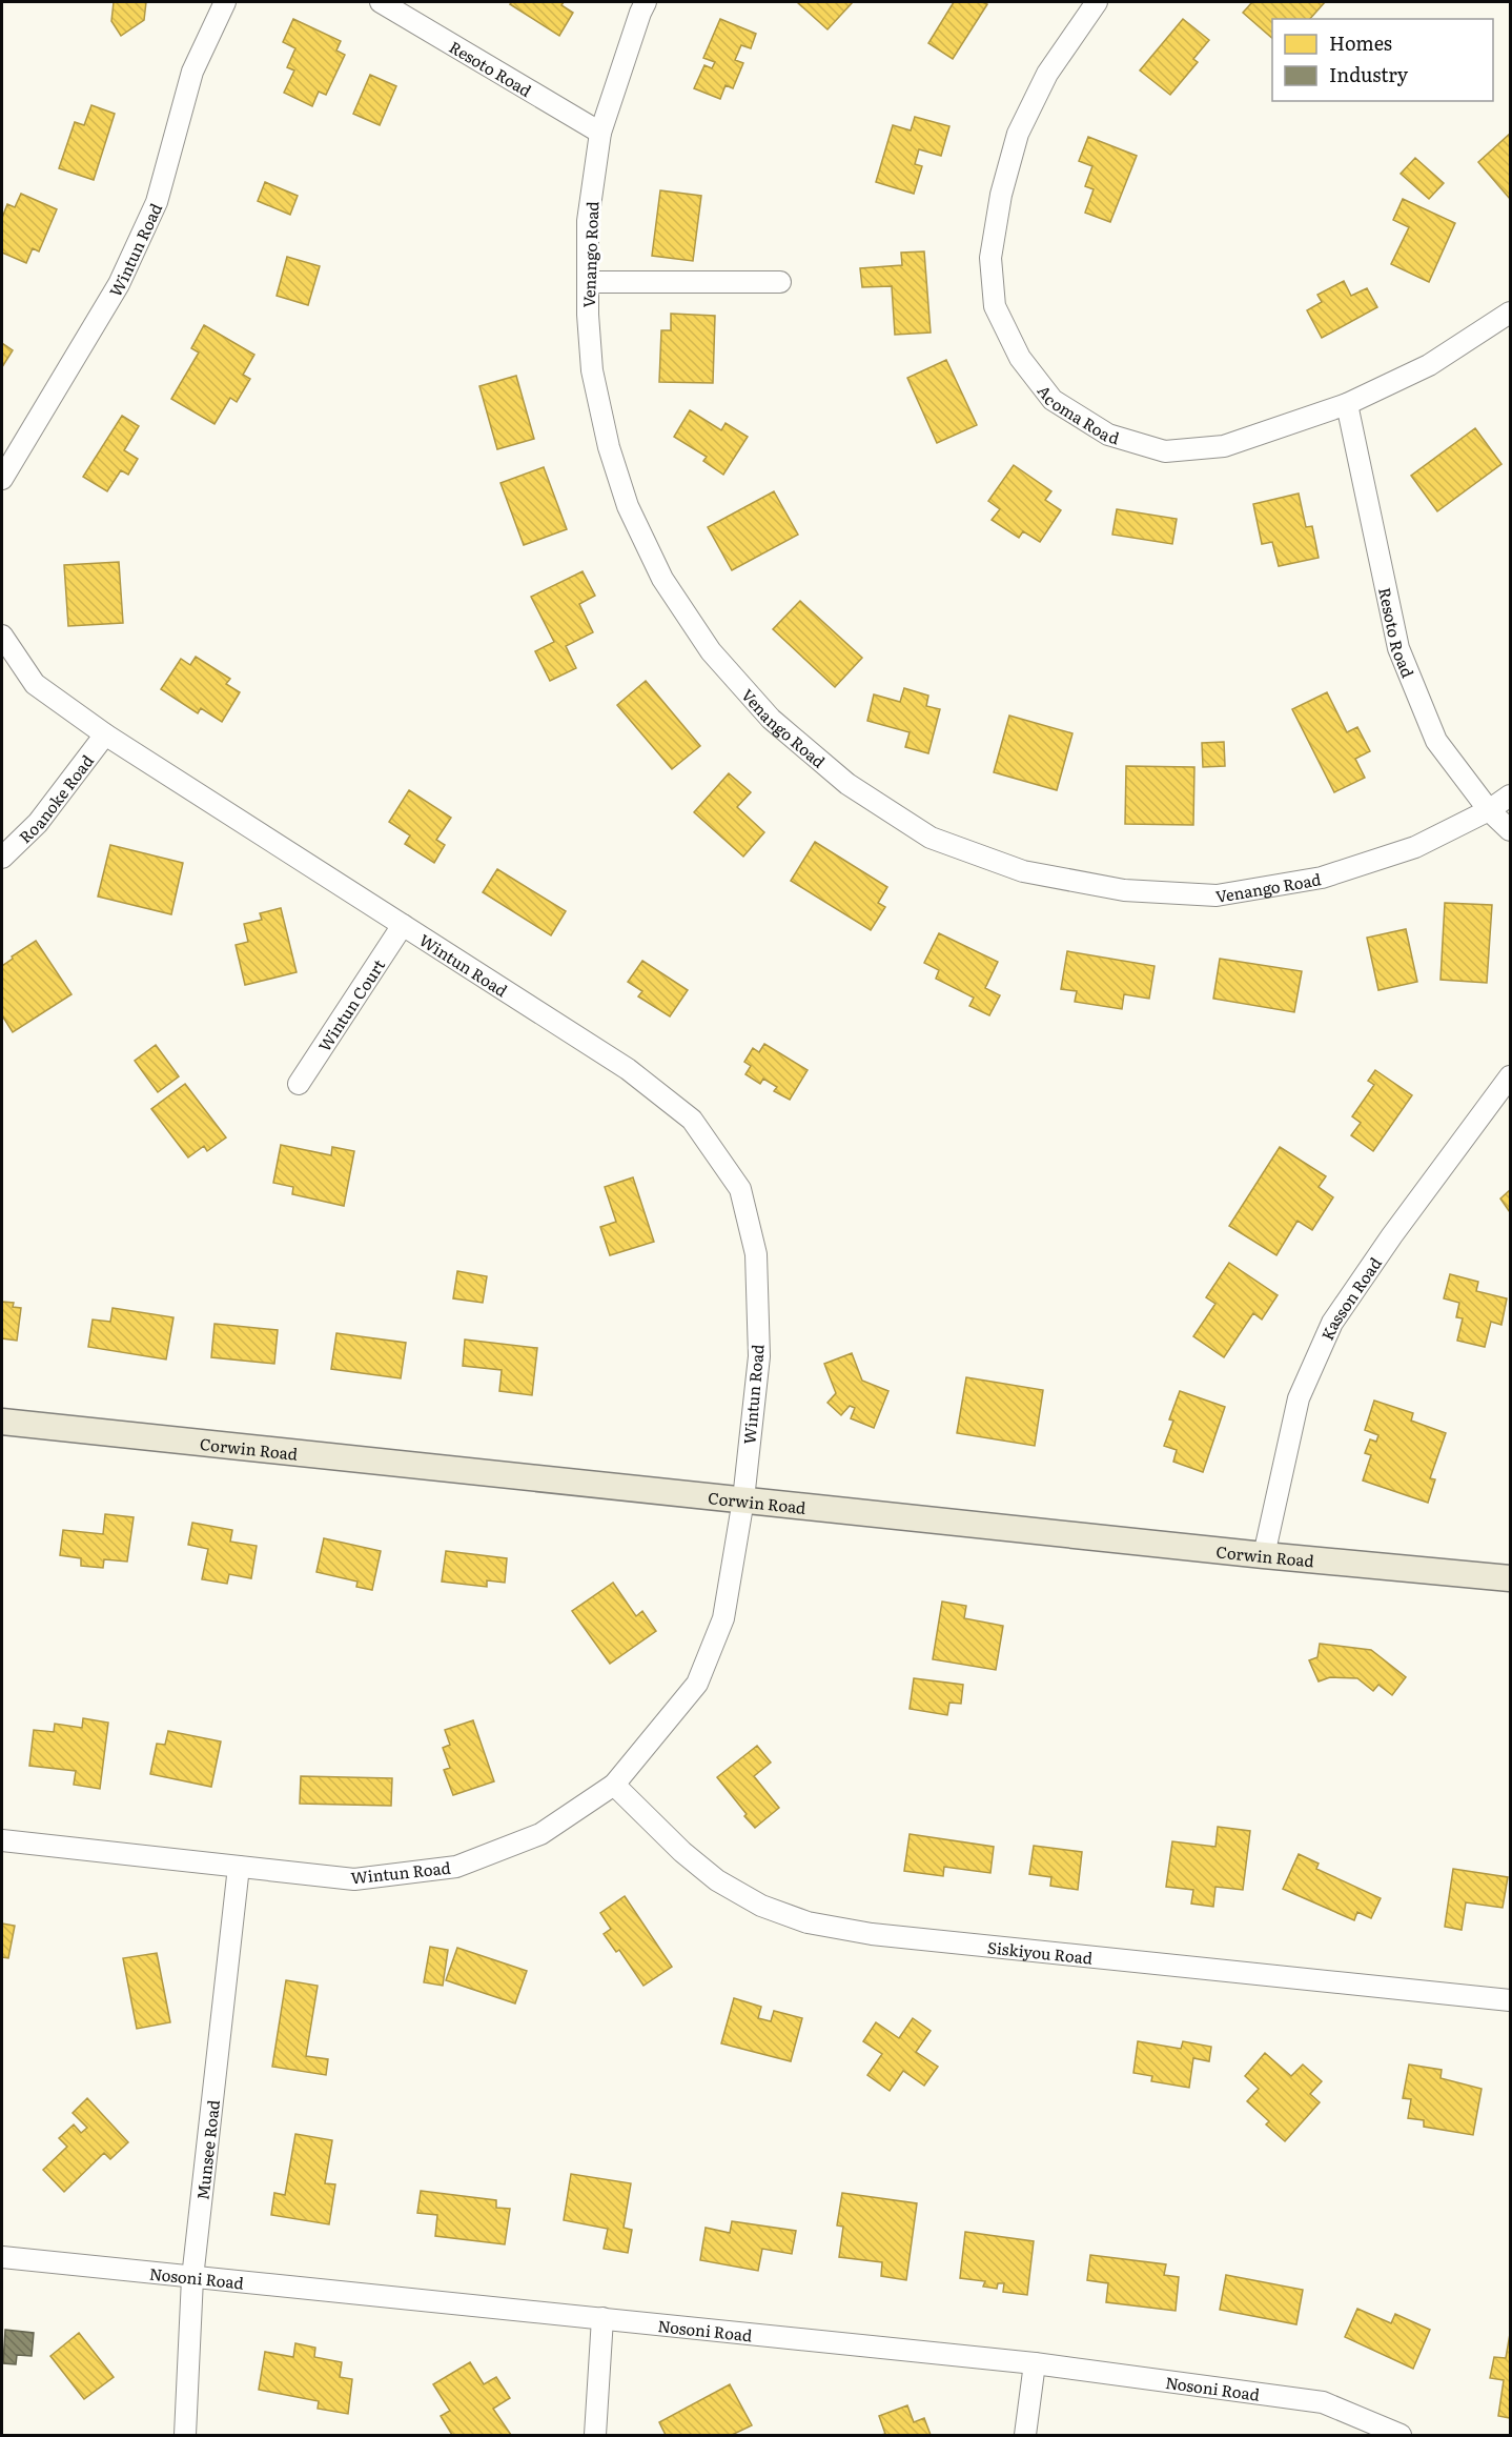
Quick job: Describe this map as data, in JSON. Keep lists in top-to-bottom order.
{
  "streets": {
    "main road": ["Corwin Road"],
    "street": [
      "Resoto Road",
      "Wintun Road",
      "Venango Road",
      "Acoma Road",
      "Roanoke Road",
      "Wintun Court",
      "Kasson Road",
      "Siskiyou Road",
      "Munsee Road",
      "Nosoni Road"
    ]
  },
  "crossings": [
    ["Resoto Road", "Venango Road"],
    ["Resoto Road", "Acoma Road"],
    ["Wintun Road", "Roanoke Road"],
    ["Wintun Road", "Wintun Court"],
    ["Wintun Road", "Corwin Road"],
    ["Wintun Road", "Siskiyou Road"],
    ["Wintun Road", "Munsee Road"],
    ["Kasson Road", "Corwin Road"],
    ["Munsee Road", "Nosoni Road"]
  ],
  "legend": ["Homes", "Industry"]
}
